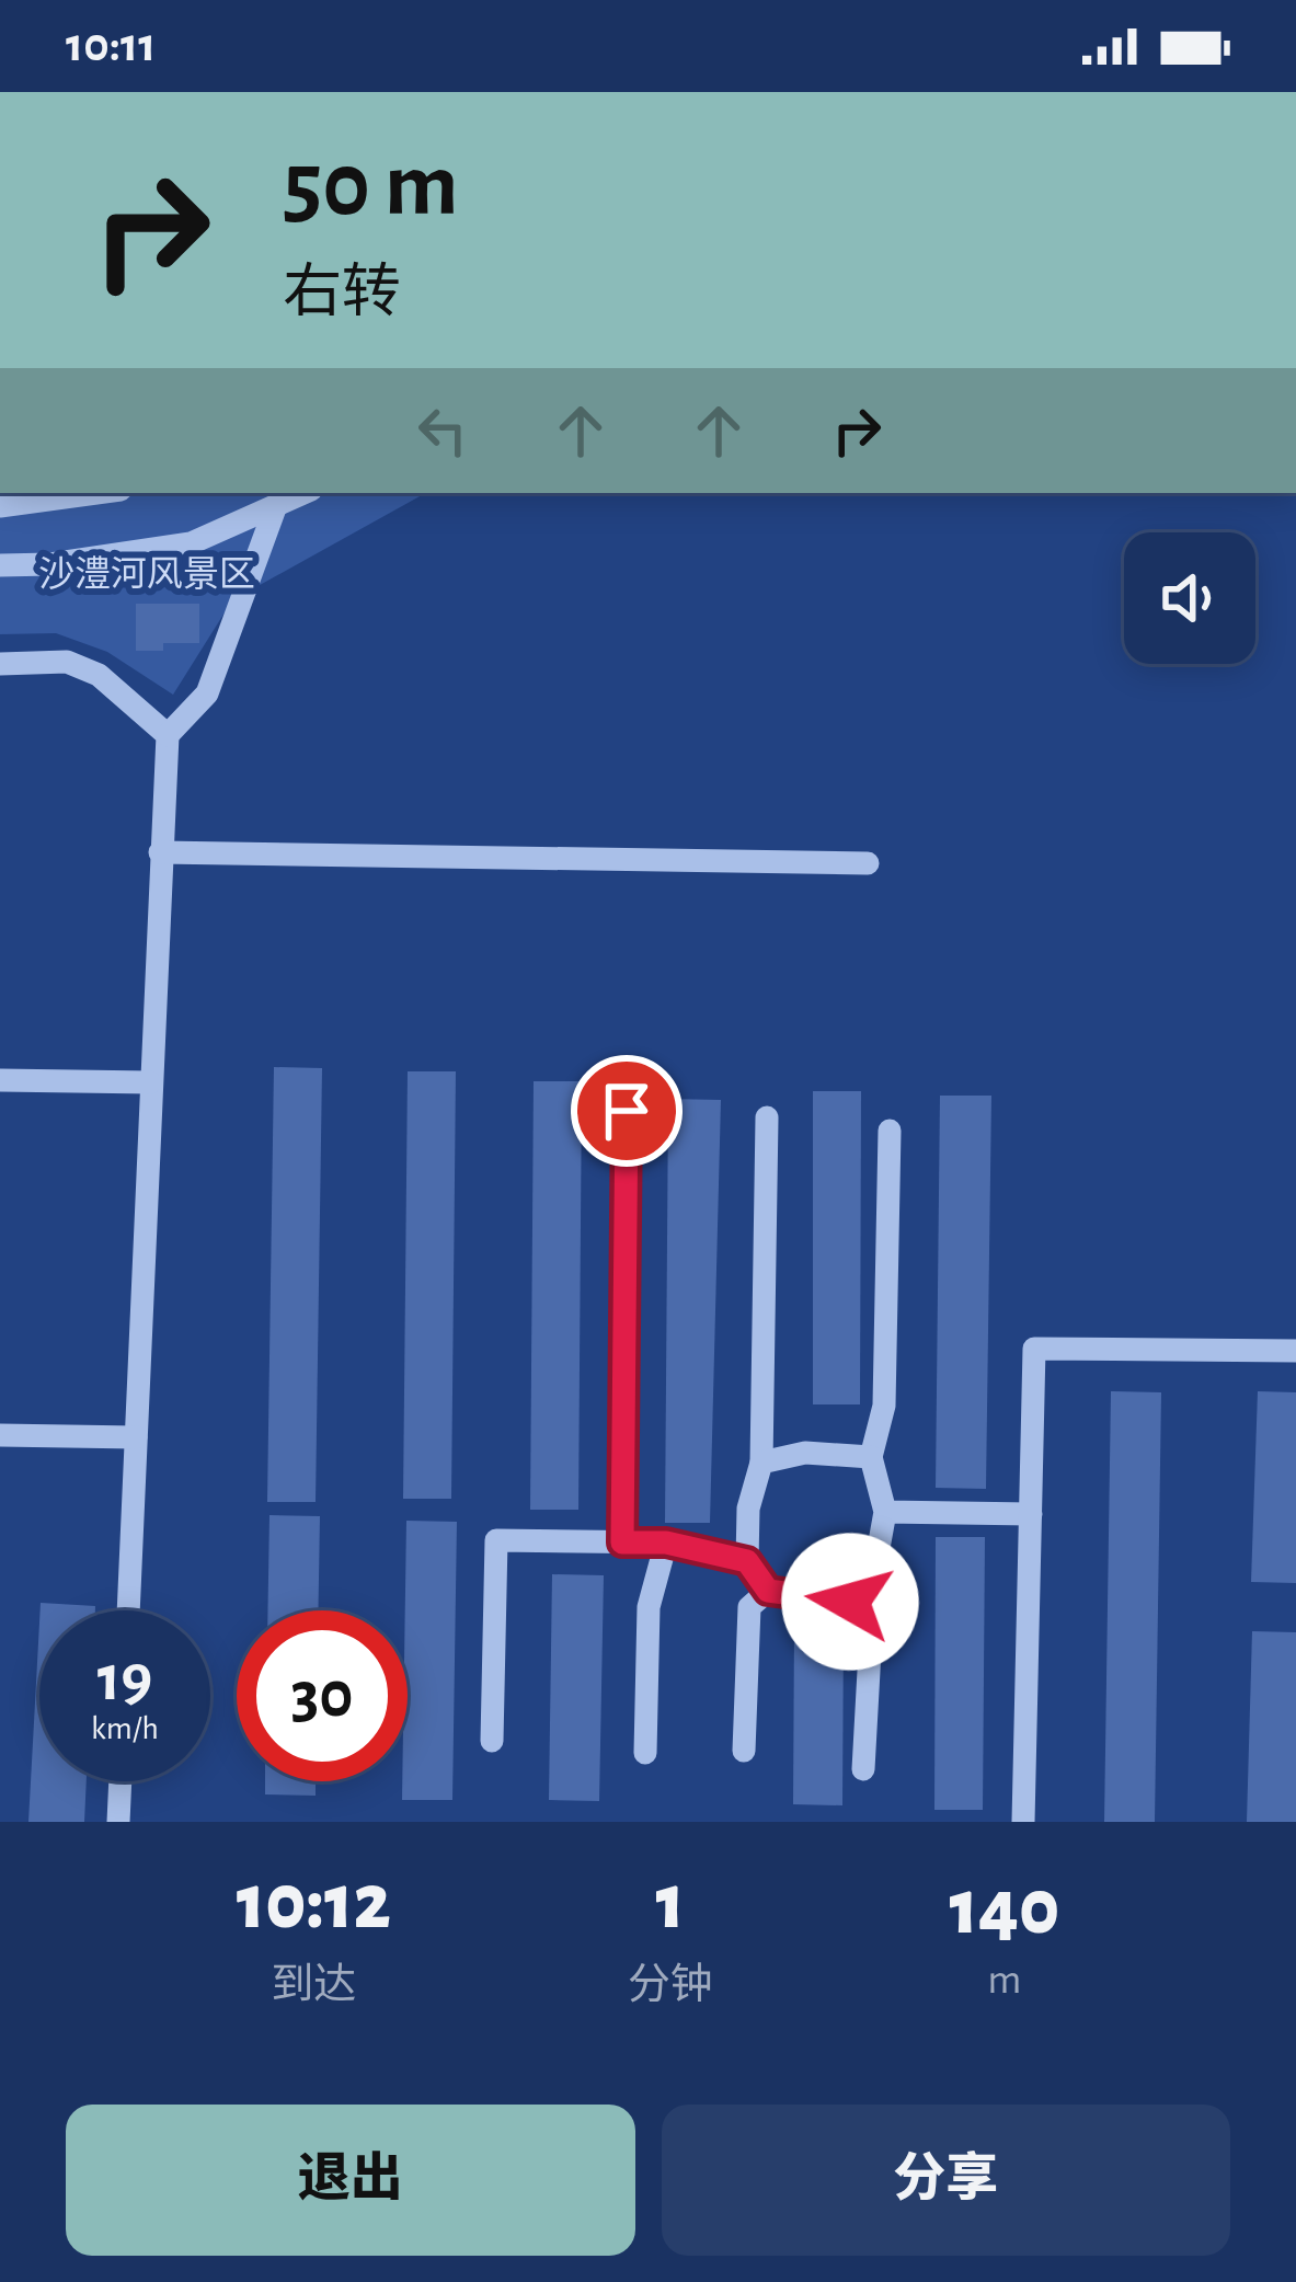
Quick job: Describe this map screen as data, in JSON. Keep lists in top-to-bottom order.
{
  "parks": ["沙澧河风景区"],
  "page": {
    "status": "10:11",
    "turn": ["50 m", "右转"],
    "speed": "19 km/h",
    "limit": "30",
    "eta": [
      "10:12",
      "到达",
      "1",
      "分钟",
      "140",
      "m"
    ],
    "buttons": ["退出", "分享"]
  }
}
